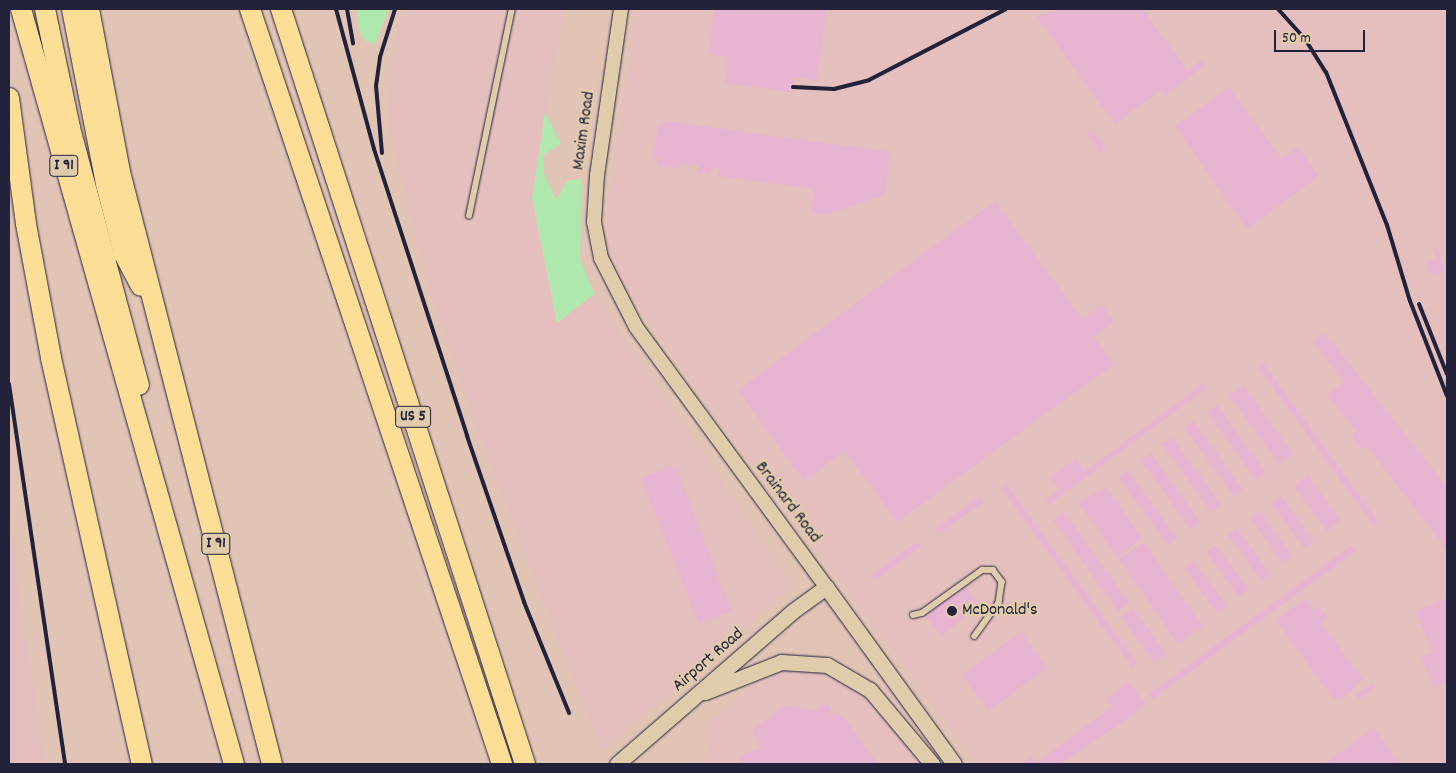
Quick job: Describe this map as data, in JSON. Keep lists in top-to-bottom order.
{
  "streets": {
    "highway": ["I 91", "US 5"],
    "main road": ["Brainard Road", "Airport Road"],
    "street": ["Maxim Road"]
  },
  "crossings": [
    ["Maxim Road", "Brainard Road"],
    ["Brainard Road", "Airport Road"]
  ],
  "places": ["McDonald's"],
  "scale_bar": "50 m"
}
